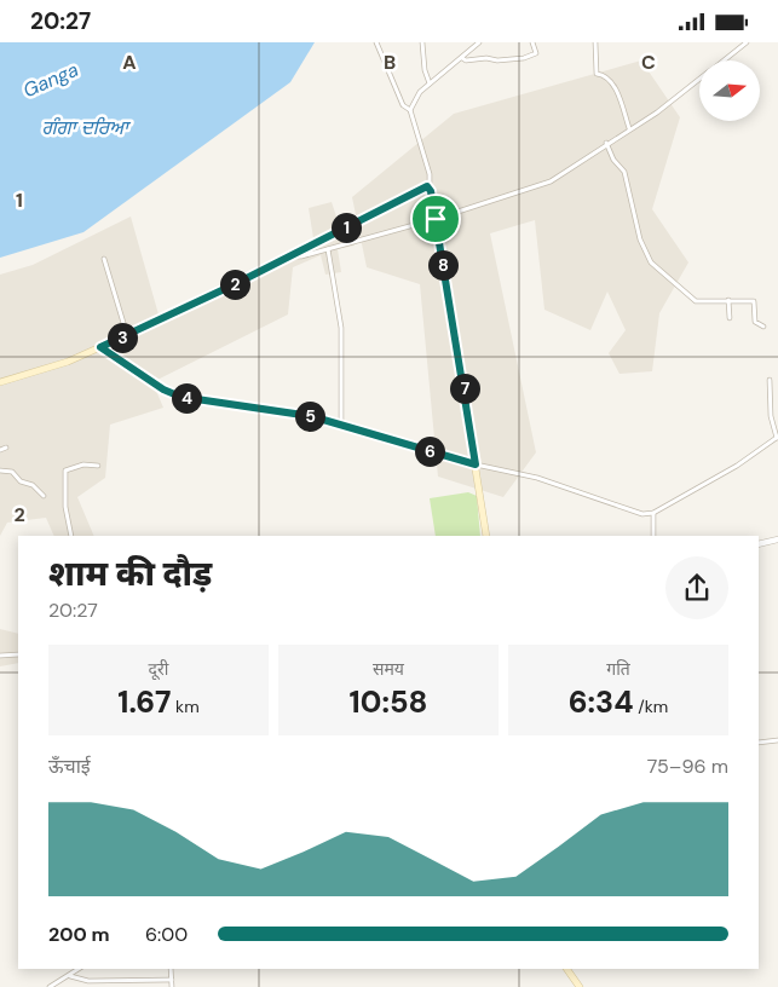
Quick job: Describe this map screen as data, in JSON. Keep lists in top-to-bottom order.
{
  "water": ["Ganga", "ਗੰਗਾ ਦਰਿਆ"],
  "north": "right",
  "page": {
    "status": "20:27",
    "pins": [
      "1",
      "8",
      "2",
      "3",
      "7",
      "4",
      "5",
      "6"
    ],
    "heading": ["शाम की दौड़", "20:27"],
    "stats": [
      ["दूरी", "1.67 km"],
      ["समय", "10:58"],
      ["गति", "6:34 /km"]
    ],
    "chart": ["ऊँचाई", "75–96 m"],
    "list": [
      {
        "name": "200 m",
        "note": "6:00"
      }
    ]
  },
  "grid": {
    "columns": ["A", "B", "C"],
    "rows": ["1", "2"]
  }
}
